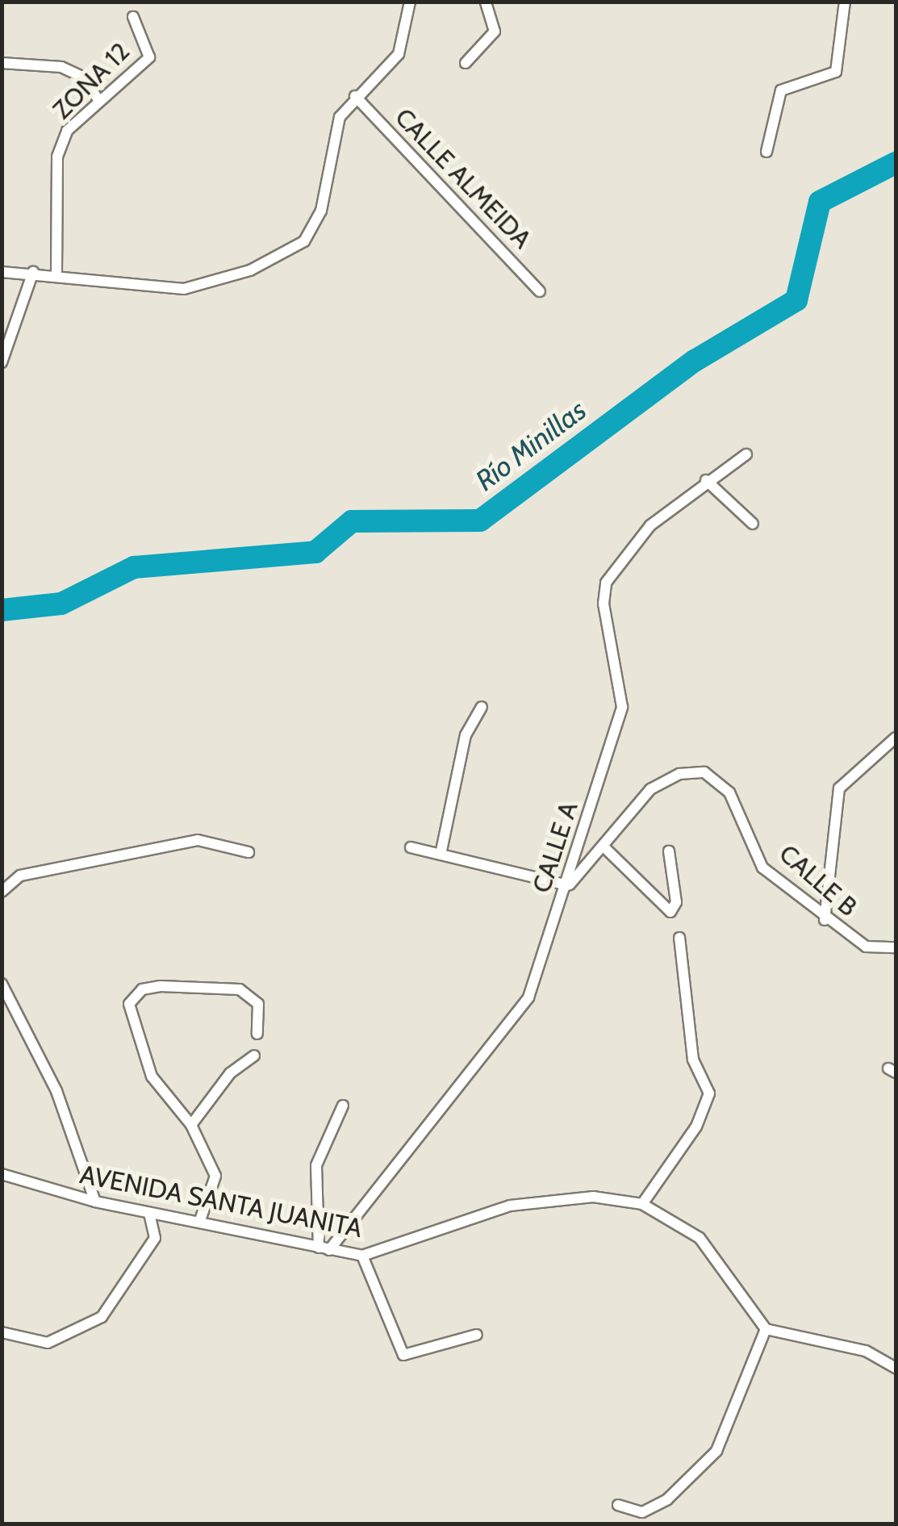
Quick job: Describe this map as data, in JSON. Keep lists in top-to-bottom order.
{
  "streets": {
    "street": [
      "ZONA 12",
      "CALLE ALMEIDA",
      "CALLE A",
      "CALLE B",
      "AVENIDA SANTA JUANITA"
    ]
  },
  "crossings": [
    ["CALLE A", "CALLE B"],
    ["CALLE A", "AVENIDA SANTA JUANITA"]
  ],
  "water": ["Río Minillas"]
}
